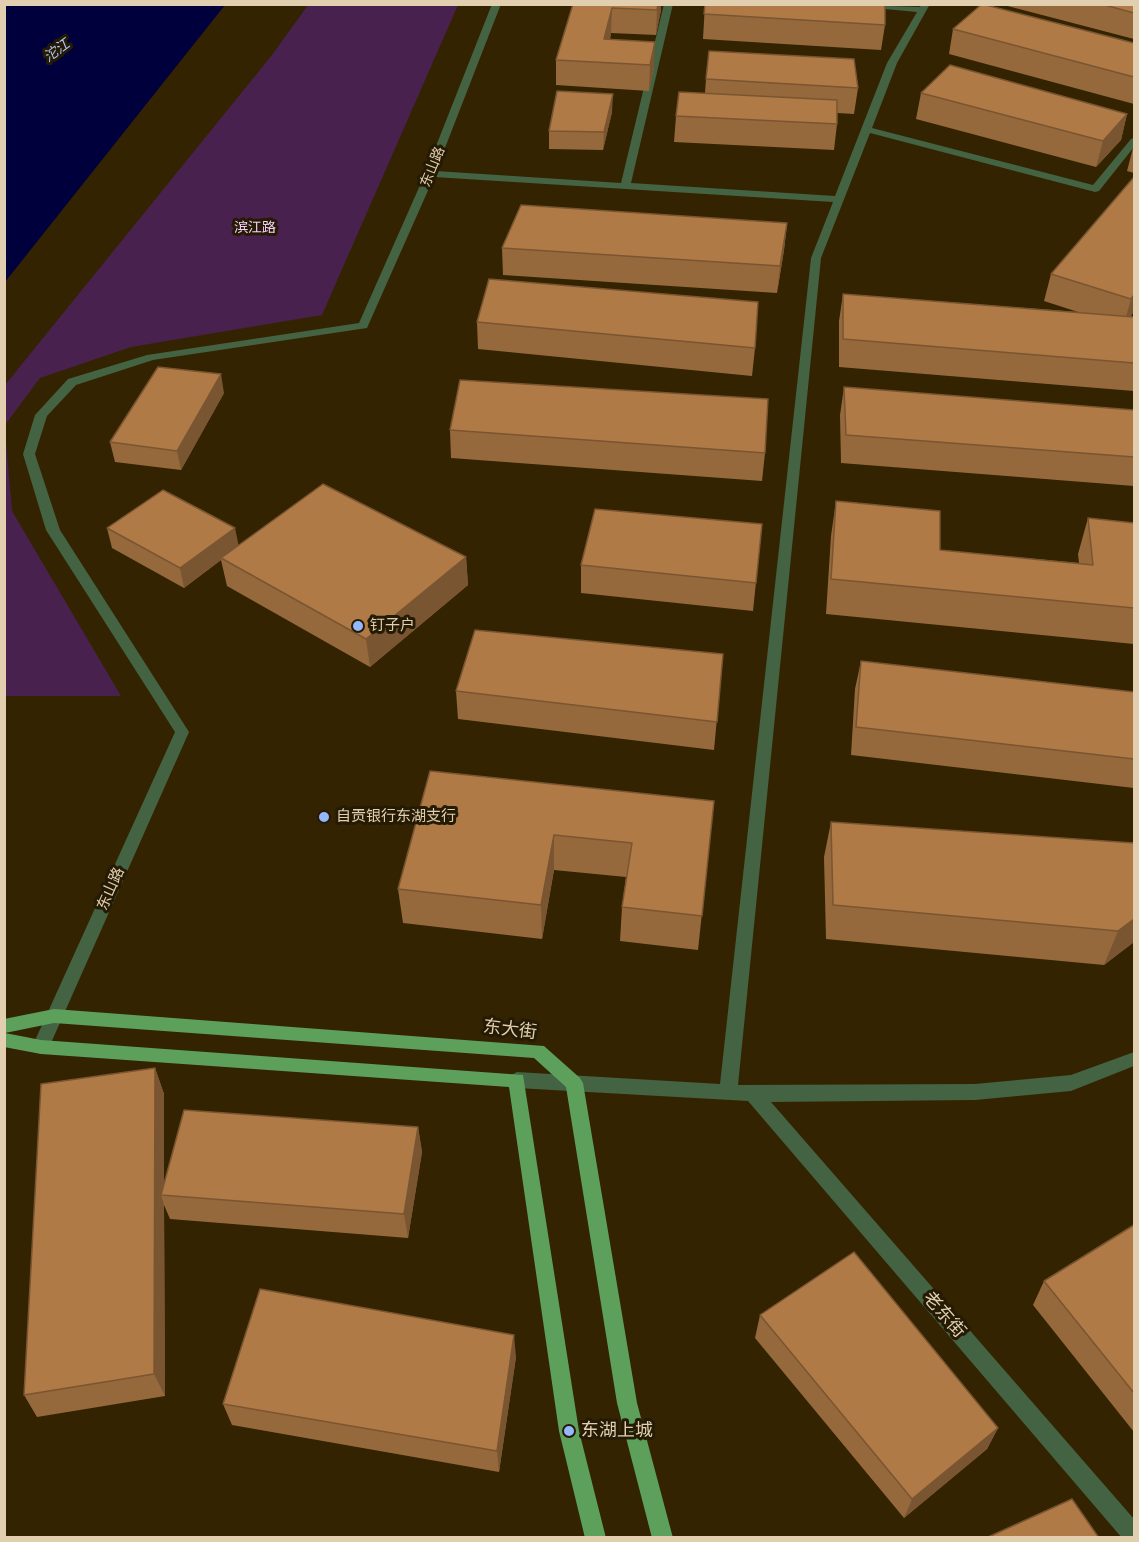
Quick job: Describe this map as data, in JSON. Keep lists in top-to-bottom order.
{
  "streets": {
    "main road": ["东大街"],
    "street": ["东山路", "老东街"]
  },
  "crossings": [
    ["东山路", "东大街"]
  ],
  "water": ["沱江"],
  "parks": ["滨江路"],
  "places": ["钉子户", "自贡银行东湖支行", "东湖上城"]
}
